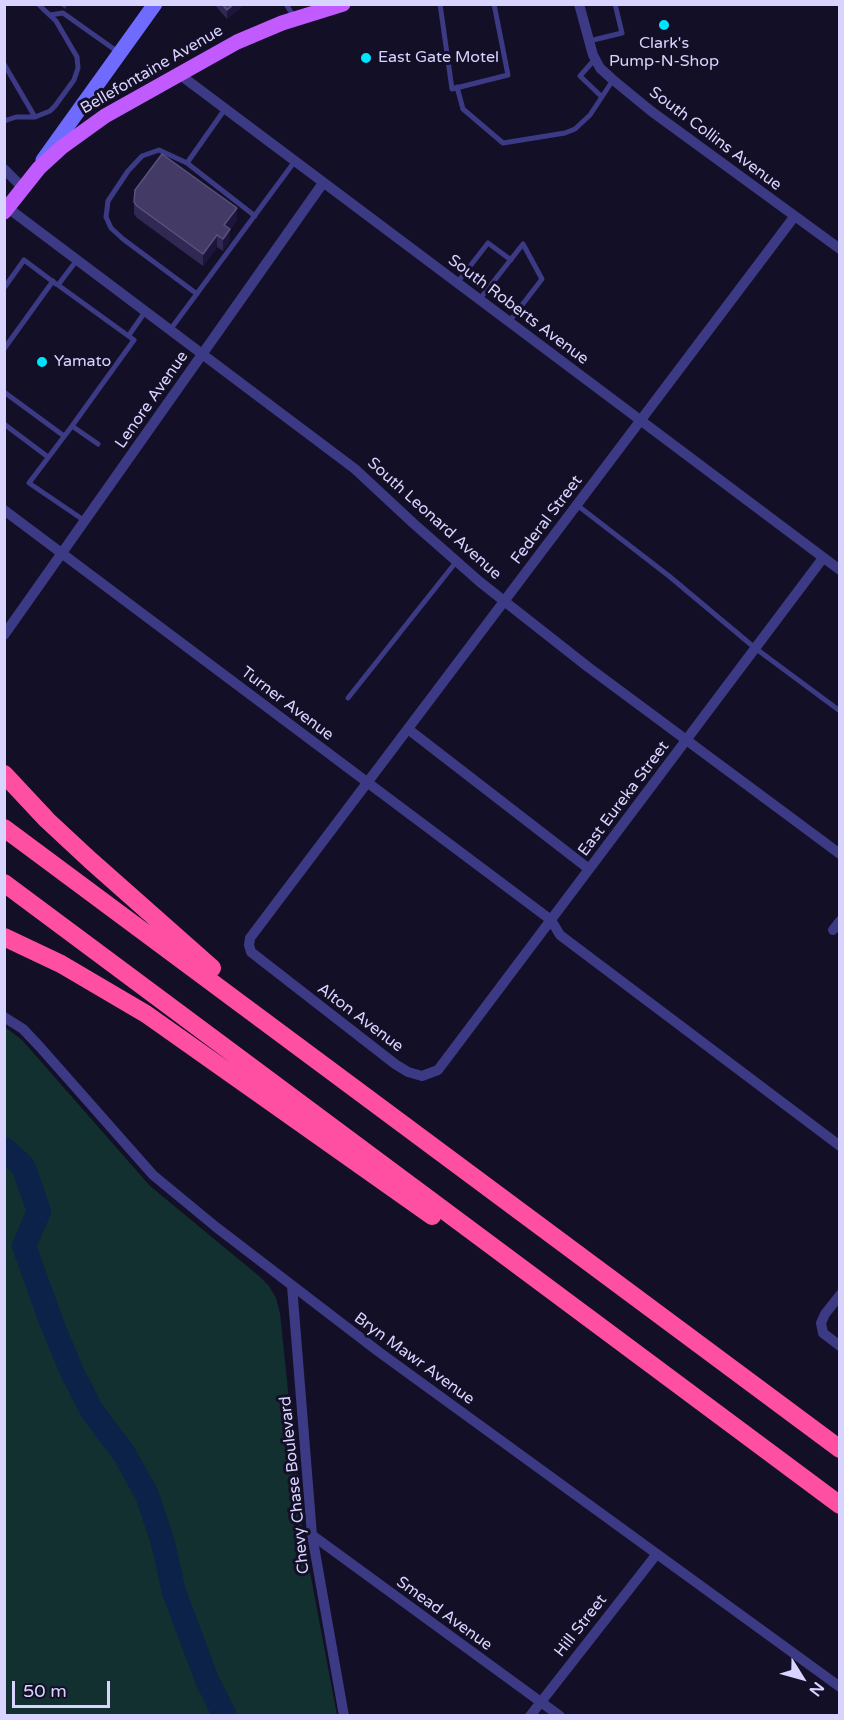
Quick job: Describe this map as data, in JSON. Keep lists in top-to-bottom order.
{
  "streets": {
    "main road": ["Bellefontaine Avenue"],
    "street": [
      "South Collins Avenue",
      "South Roberts Avenue",
      "Lenore Avenue",
      "South Leonard Avenue",
      "Federal Street",
      "Turner Avenue",
      "East Eureka Street",
      "Alton Avenue",
      "Bryn Mawr Avenue",
      "Chevy Chase Boulevard",
      "Smead Avenue",
      "Hill Street"
    ]
  },
  "crossings": [
    ["Bellefontaine Avenue", "South Roberts Avenue"],
    ["Bellefontaine Avenue", "South Leonard Avenue"],
    ["South Collins Avenue", "Federal Street"],
    ["South Roberts Avenue", "Lenore Avenue"],
    ["South Roberts Avenue", "Federal Street"],
    ["South Roberts Avenue", "East Eureka Street"],
    ["Lenore Avenue", "South Leonard Avenue"],
    ["Lenore Avenue", "Turner Avenue"],
    ["South Leonard Avenue", "Federal Street"],
    ["South Leonard Avenue", "East Eureka Street"],
    ["Federal Street", "Turner Avenue"],
    ["Federal Street", "Alton Avenue"],
    ["Turner Avenue", "East Eureka Street"],
    ["East Eureka Street", "Alton Avenue"],
    ["Bryn Mawr Avenue", "Chevy Chase Boulevard"],
    ["Bryn Mawr Avenue", "Hill Street"],
    ["Chevy Chase Boulevard", "Smead Avenue"],
    ["Smead Avenue", "Hill Street"]
  ],
  "places": ["Clark's Pump-N-Shop", "East Gate Motel", "Yamato"],
  "scale_bar": "50 m",
  "north": "bottom right"
}
